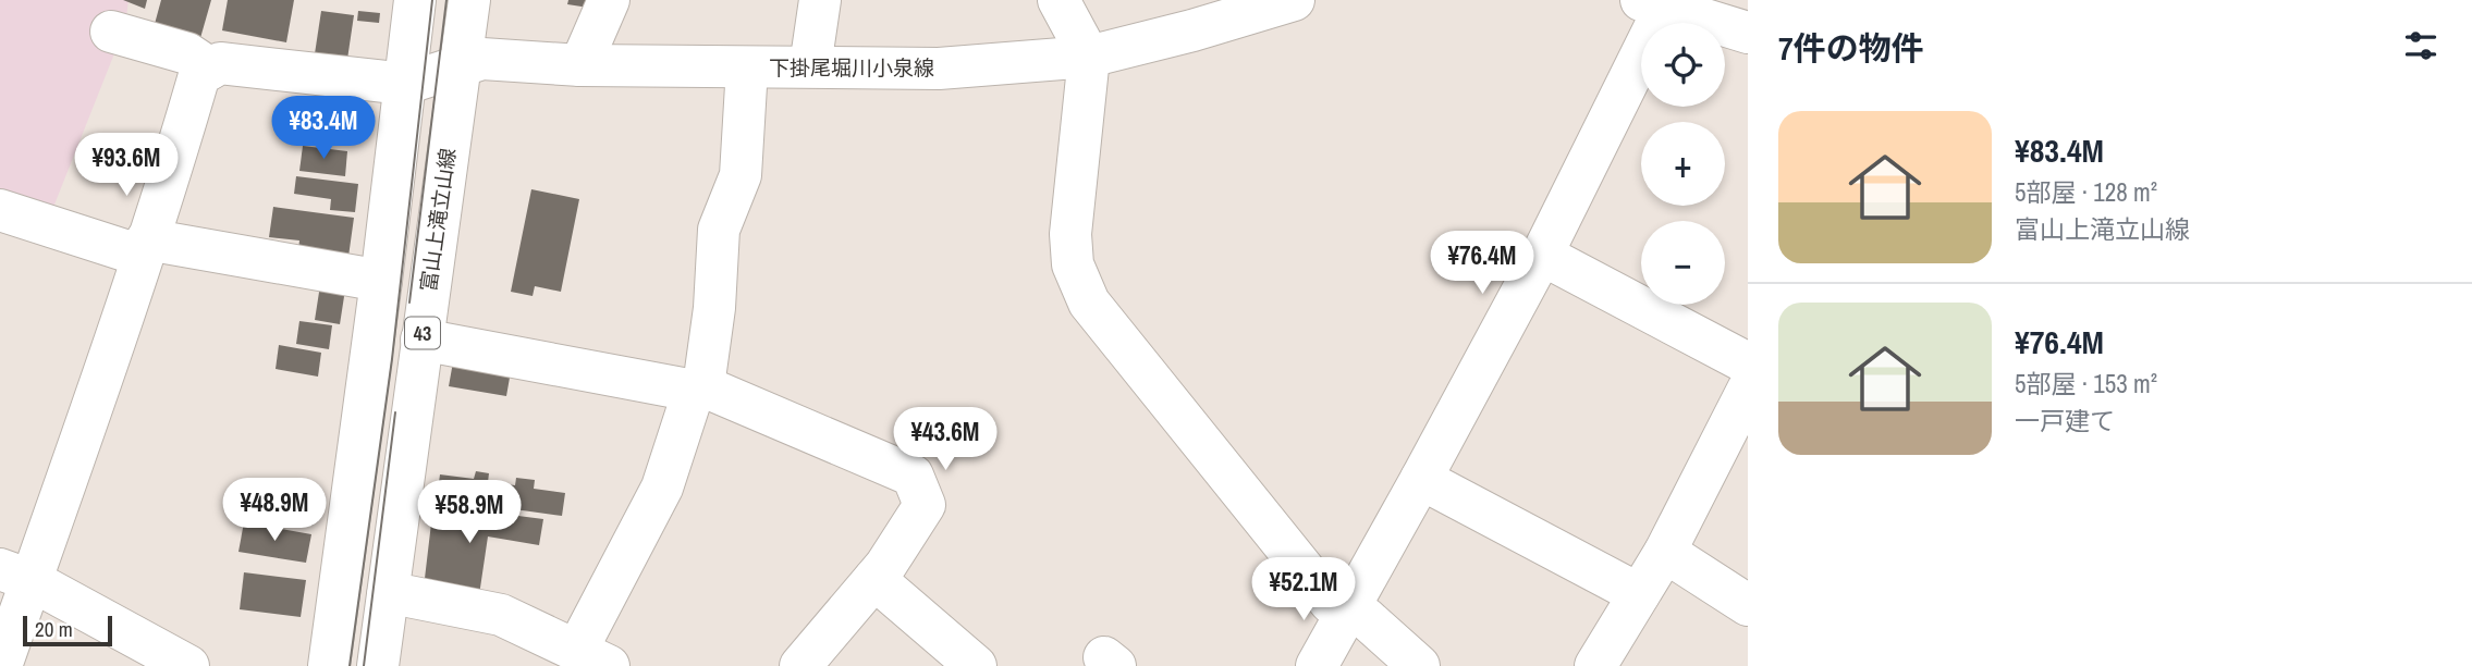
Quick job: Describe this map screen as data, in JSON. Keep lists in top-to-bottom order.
{
  "streets": {
    "street": ["下掛尾堀川小泉線", "富山上滝立山線", "43"]
  },
  "crossings": [
    ["下掛尾堀川小泉線", "富山上滝立山線"],
    ["下掛尾堀川小泉線", "43"]
  ],
  "scale_bar": "20 m",
  "page": {
    "heading": "7件の物件",
    "map_buttons": ["+", "−"],
    "list": [
      {
        "name": "¥83.4M",
        "note": "5部屋 · 128 m² · 富山上滝立山線"
      },
      {
        "name": "¥76.4M",
        "note": "5部屋 · 153 m² · 一戸建て"
      }
    ],
    "price": [
      "¥83.4M",
      "¥93.6M",
      "¥76.4M",
      "¥43.6M",
      "¥48.9M",
      "¥58.9M",
      "¥52.1M"
    ],
    "scale": "20 m"
  }
}
